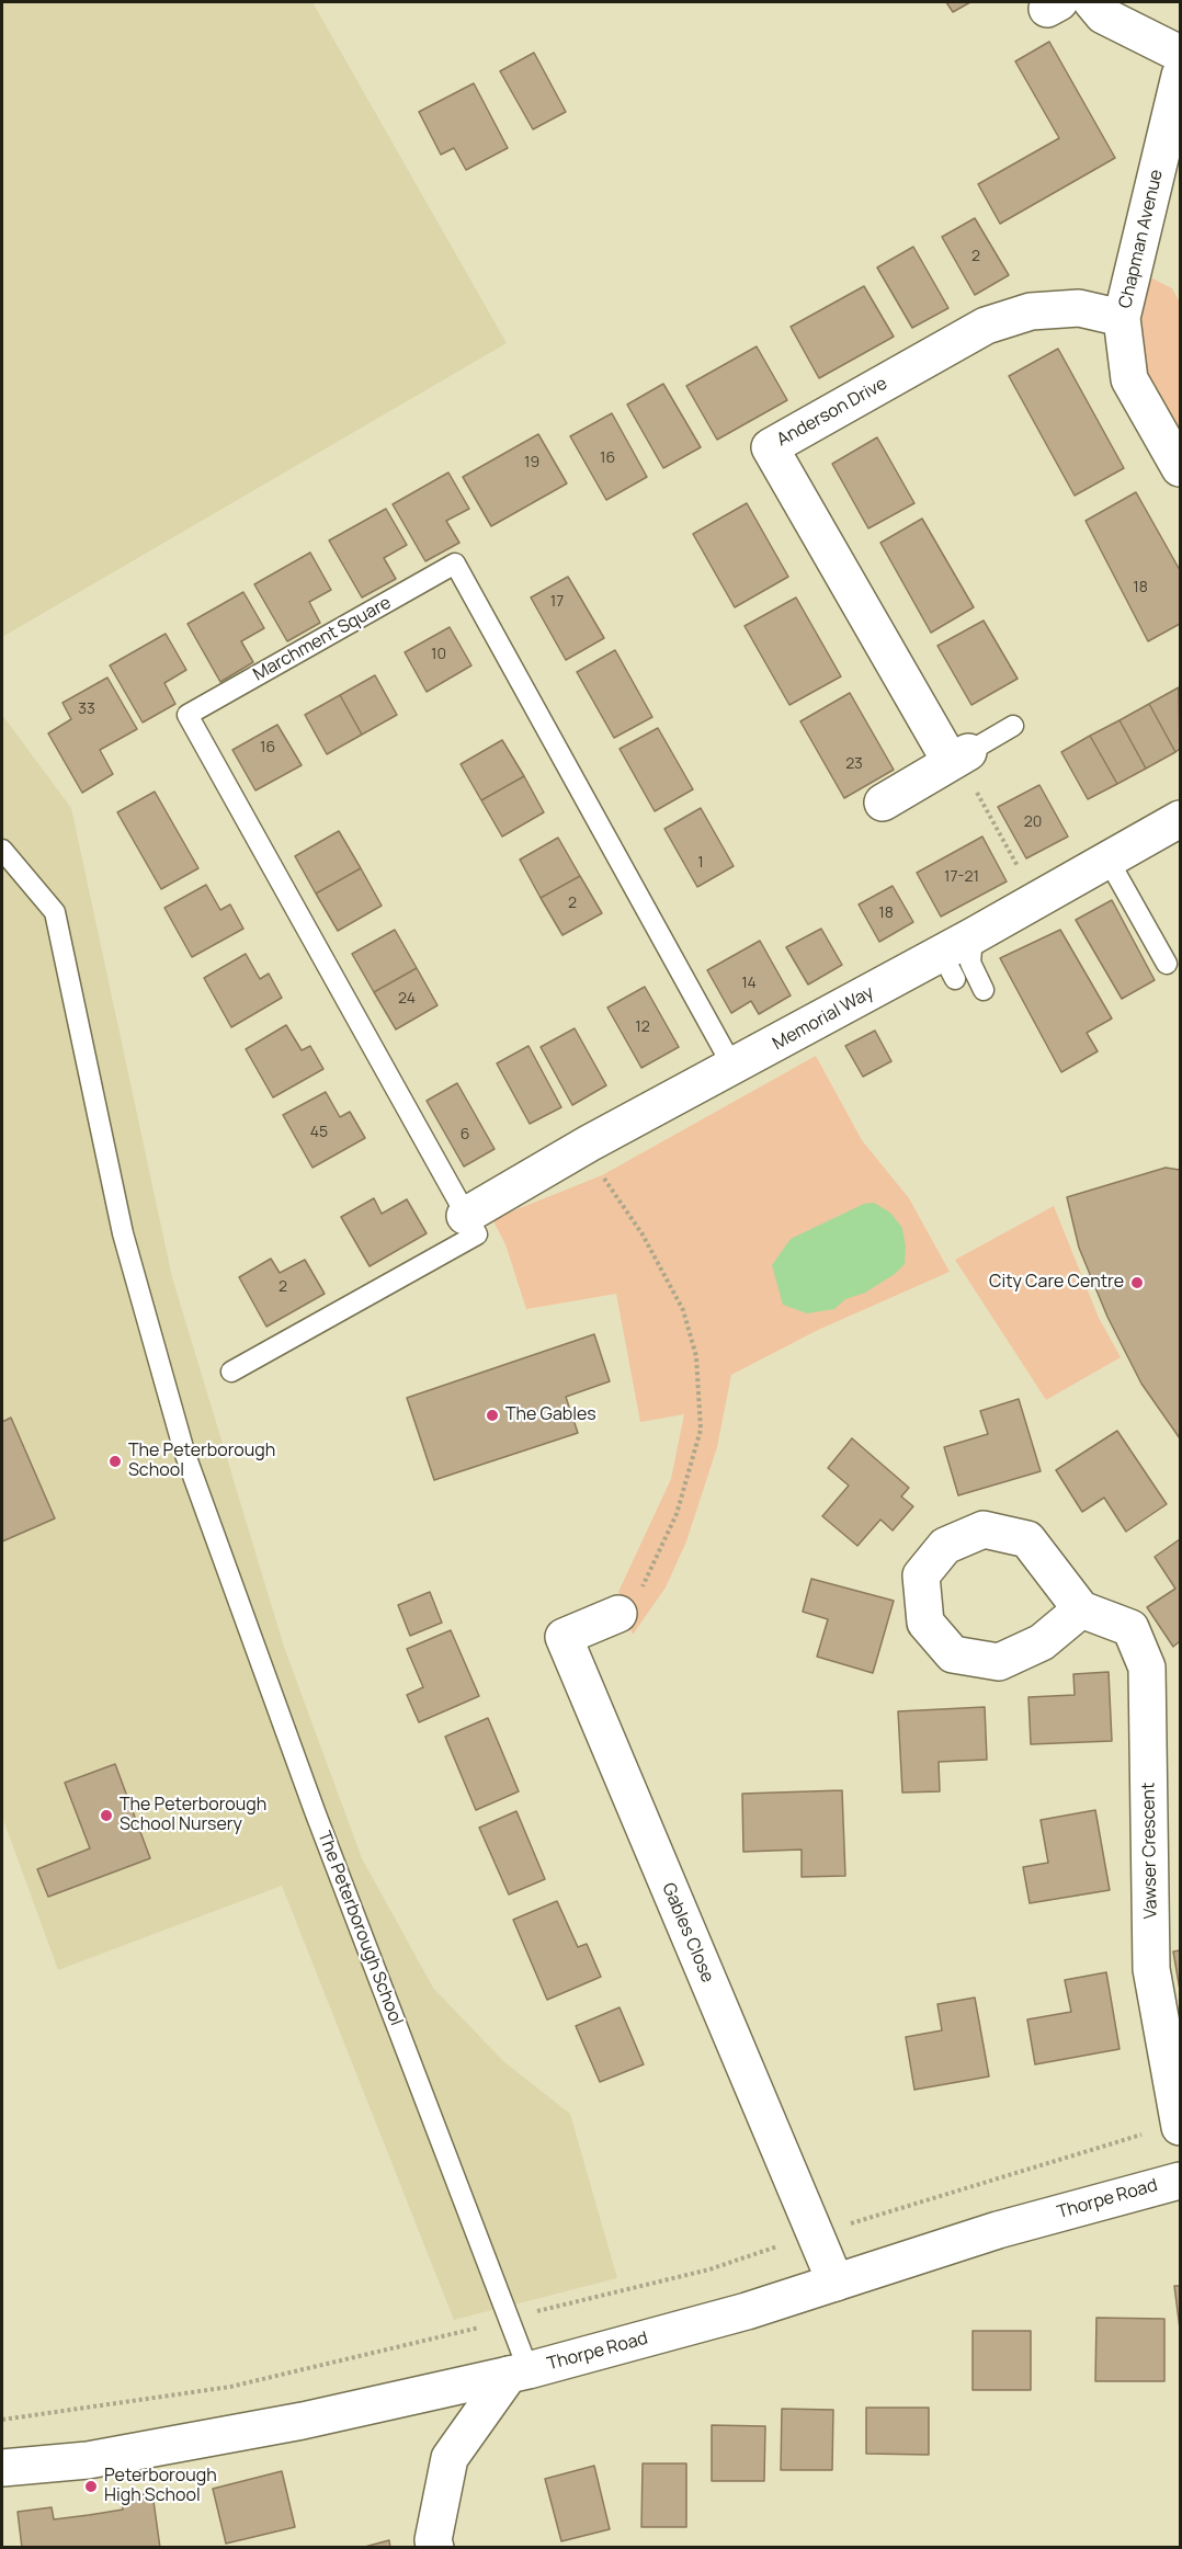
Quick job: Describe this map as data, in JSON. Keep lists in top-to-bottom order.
{
  "streets": {
    "street": [
      "Chapman Avenue",
      "Anderson Drive",
      "Memorial Way",
      "Vawser Crescent",
      "Gables Close",
      "Thorpe Road"
    ],
    "lane": ["Marchment Square", "The Peterborough School"]
  },
  "crossings": [
    ["Chapman Avenue", "Anderson Drive"],
    ["Marchment Square", "Memorial Way"],
    ["The Peterborough School", "Thorpe Road"],
    ["Gables Close", "Thorpe Road"]
  ],
  "places": [
    "City Care Centre",
    "The Gables",
    "The Peterborough School",
    "The Peterborough School Nursery",
    "Peterborough High School"
  ],
  "house_numbers": [
    "2",
    "16",
    "19",
    "18",
    "17",
    "10",
    "33",
    "16",
    "23",
    "20",
    "1",
    "17-21",
    "2",
    "18",
    "14",
    "24",
    "12",
    "45",
    "6",
    "2"
  ]
}
